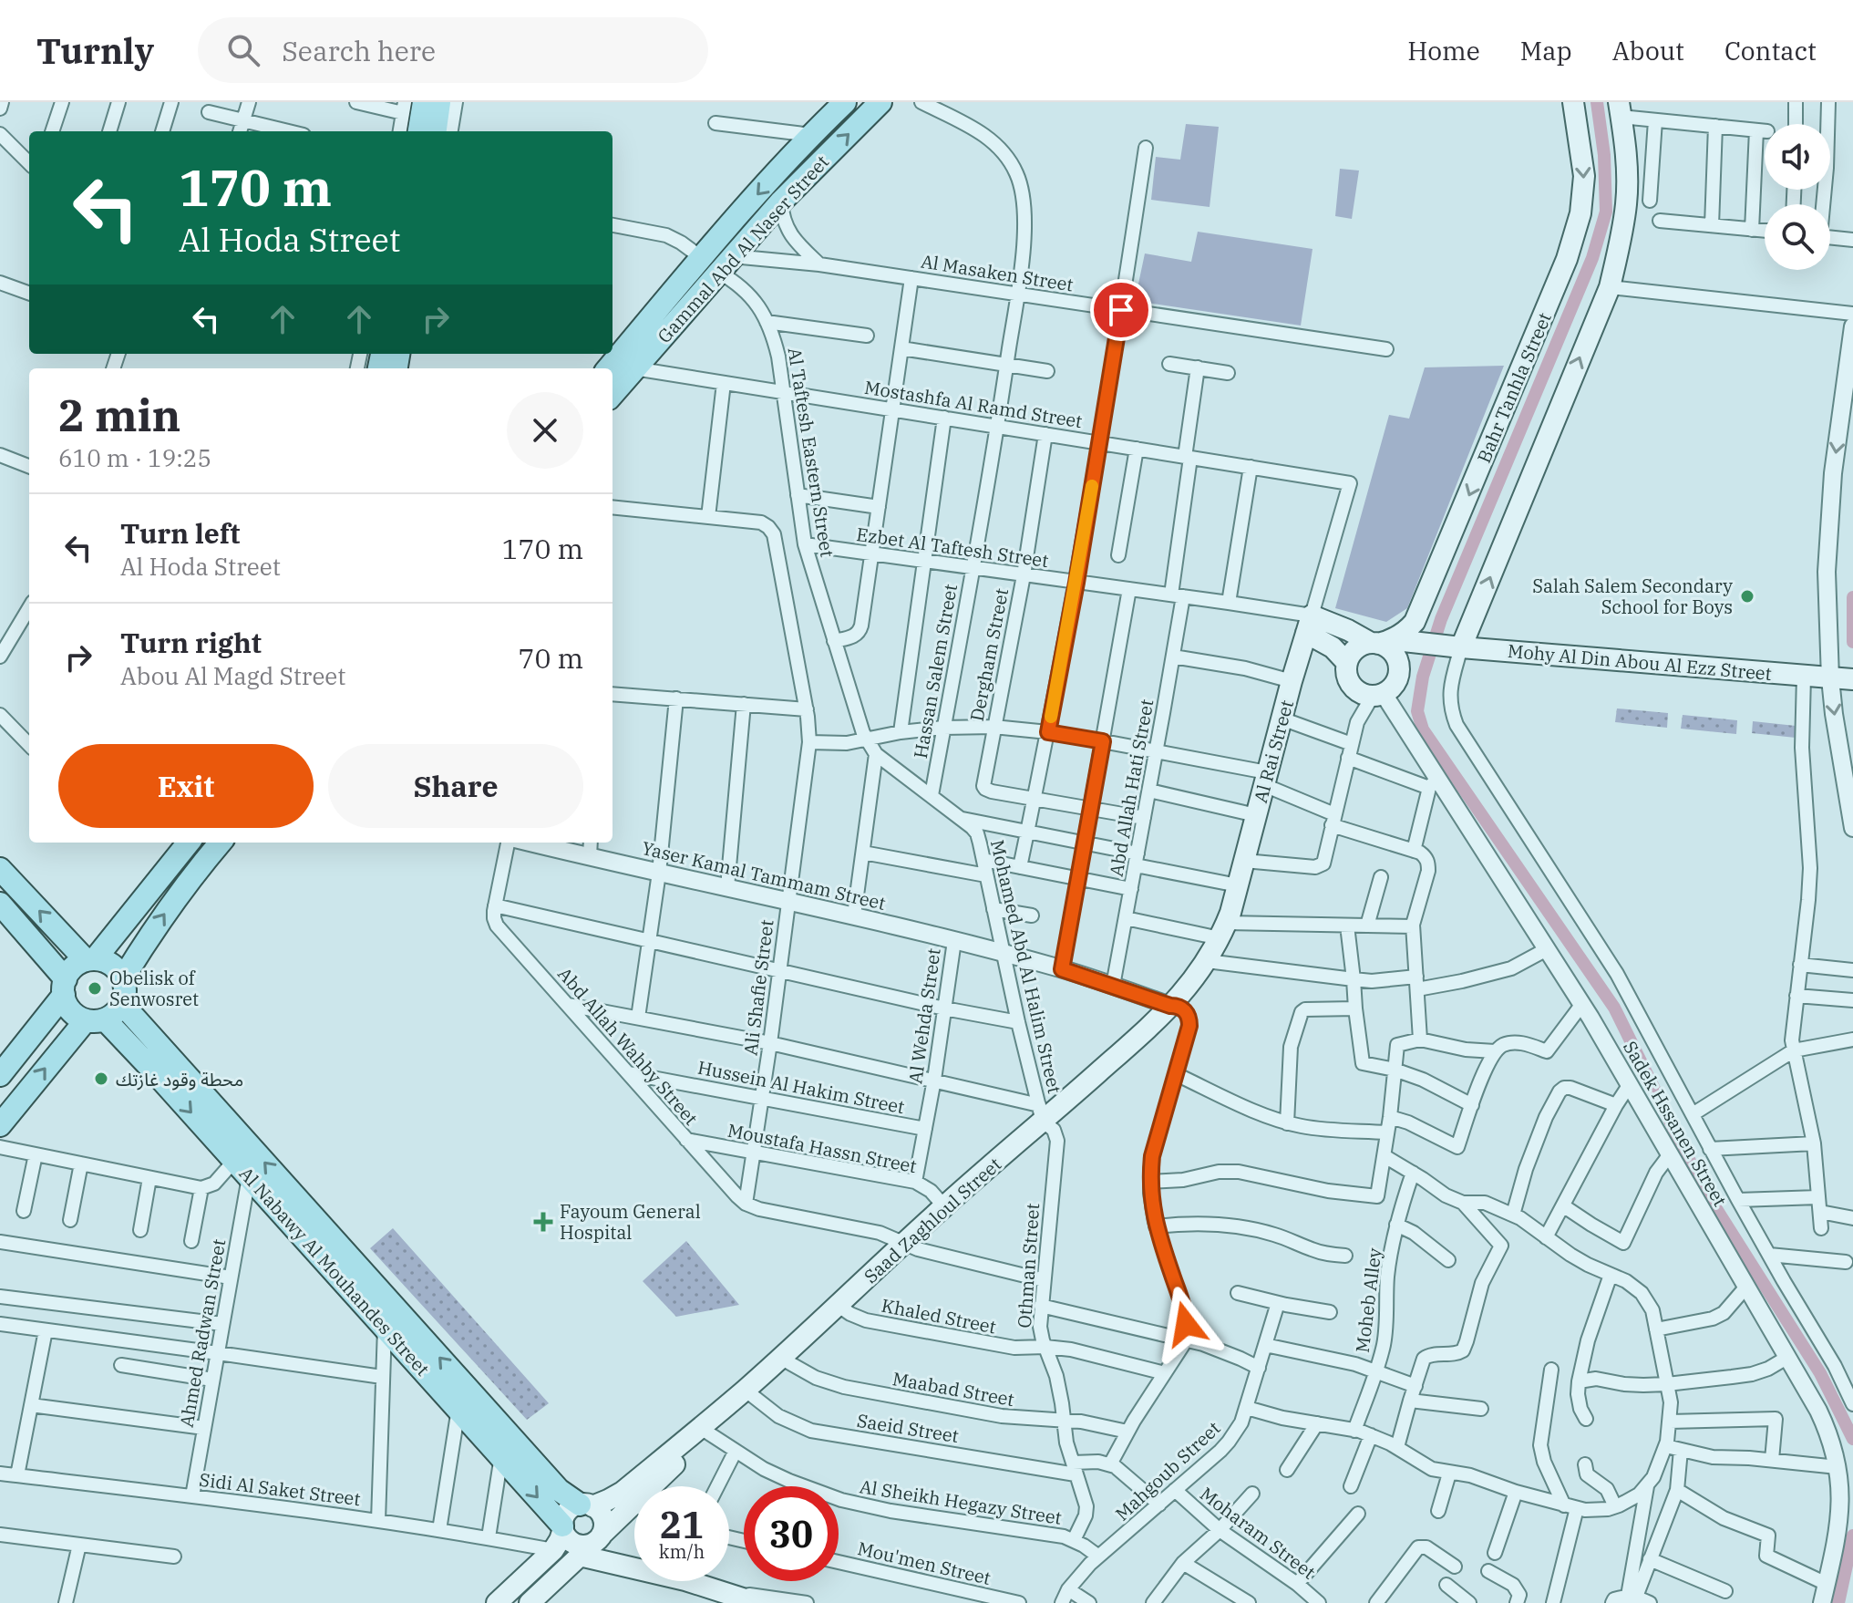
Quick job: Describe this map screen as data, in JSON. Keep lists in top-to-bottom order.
{
  "streets": {
    "main road": [
      "Gammal Abd Al Naser Street",
      "Bahr Tanhla Street",
      "Mohy Al Din Abou Al Ezz Street",
      "Al Rai Street",
      "Saad Zaghloul Street",
      "Al Nabawy Al Mouhandes Street"
    ],
    "street": [
      "Al Masaken Street",
      "Mostashfa Al Ramd Street",
      "Al Taftesh Eastern Street",
      "Ezbet Al Taftesh Street",
      "Dergham Street",
      "Hassan Salem Street",
      "Abd Allah Hati Street",
      "Yaser Kamal Tammam Street",
      "Mohamed Abd Al Halim Street",
      "Ali Shafie Street",
      "Al Wehda Street",
      "Abd Allah Wahby Street",
      "Hussein Al Hakim Street",
      "Sadek Hssanen Street",
      "Moustafa Hassn Street",
      "Othman Street",
      "Moheb Alley",
      "Khaled Street",
      "Ahmed Radwan Street",
      "Maabad Street",
      "Saeid Street",
      "Mahgoub Street",
      "Sidi Al Saket Street",
      "Al Sheikh Hegazy Street",
      "Moharam Street",
      "Mou'men Street"
    ]
  },
  "crossings": [
    ["Gammal Abd Al Naser Street", "Al Masaken Street"],
    ["Gammal Abd Al Naser Street", "Mostashfa Al Ramd Street"],
    ["Gammal Abd Al Naser Street", "Al Taftesh Eastern Street"],
    ["Al Masaken Street", "Al Taftesh Eastern Street"],
    ["Al Masaken Street", "Hassan Salem Street"],
    ["Mostashfa Al Ramd Street", "Al Taftesh Eastern Street"],
    ["Mostashfa Al Ramd Street", "Dergham Street"],
    ["Mostashfa Al Ramd Street", "Hassan Salem Street"],
    ["Mostashfa Al Ramd Street", "Al Rai Street"],
    ["Mostashfa Al Ramd Street", "Abd Allah Hati Street"],
    ["Al Taftesh Eastern Street", "Ezbet Al Taftesh Street"],
    ["Al Taftesh Eastern Street", "Mohamed Abd Al Halim Street"],
    ["Ezbet Al Taftesh Street", "Dergham Street"],
    ["Ezbet Al Taftesh Street", "Hassan Salem Street"],
    ["Ezbet Al Taftesh Street", "Al Rai Street"],
    ["Ezbet Al Taftesh Street", "Abd Allah Hati Street"],
    ["Mohy Al Din Abou Al Ezz Street", "Sadek Hssanen Street"],
    ["Hassan Salem Street", "Mohamed Abd Al Halim Street"],
    ["Al Rai Street", "Yaser Kamal Tammam Street"],
    ["Al Rai Street", "Saad Zaghloul Street"],
    ["Abd Allah Hati Street", "Yaser Kamal Tammam Street"],
    ["Yaser Kamal Tammam Street", "Mohamed Abd Al Halim Street"],
    ["Yaser Kamal Tammam Street", "Ali Shafie Street"],
    ["Yaser Kamal Tammam Street", "Al Wehda Street"],
    ["Yaser Kamal Tammam Street", "Saad Zaghloul Street"],
    ["Mohamed Abd Al Halim Street", "Saad Zaghloul Street"],
    ["Mohamed Abd Al Halim Street", "Othman Street"],
    ["Ali Shafie Street", "Abd Allah Wahby Street"],
    ["Ali Shafie Street", "Hussein Al Hakim Street"],
    ["Ali Shafie Street", "Moustafa Hassn Street"],
    ["Al Wehda Street", "Hussein Al Hakim Street"],
    ["Al Wehda Street", "Moustafa Hassn Street"],
    ["Abd Allah Wahby Street", "Hussein Al Hakim Street"],
    ["Abd Allah Wahby Street", "Moustafa Hassn Street"],
    ["Moustafa Hassn Street", "Saad Zaghloul Street"],
    ["Saad Zaghloul Street", "Othman Street"],
    ["Saad Zaghloul Street", "Al Nabawy Al Mouhandes Street"],
    ["Saad Zaghloul Street", "Khaled Street"],
    ["Saad Zaghloul Street", "Maabad Street"],
    ["Saad Zaghloul Street", "Saeid Street"],
    ["Saad Zaghloul Street", "Al Sheikh Hegazy Street"],
    ["Othman Street", "Khaled Street"],
    ["Othman Street", "Maabad Street"],
    ["Othman Street", "Saeid Street"],
    ["Othman Street", "Al Sheikh Hegazy Street"],
    ["Al Nabawy Al Mouhandes Street", "Ahmed Radwan Street"],
    ["Ahmed Radwan Street", "Sidi Al Saket Street"],
    ["Mahgoub Street", "Al Sheikh Hegazy Street"],
    ["Mahgoub Street", "Moharam Street"]
  ],
  "places": {
    "other": ["Salah Salem Secondary School for Boys", "Obelisk of Senwosret", "محطة وقود غازتك"],
    "health": ["Fayoum General Hospital"]
  },
  "page": {
    "header": "Turnly",
    "search": "Search here",
    "nav": [
      "Home",
      "Map",
      "About",
      "Contact"
    ],
    "turn": ["170 m", "Al Hoda Street"],
    "heading": ["2 min", "610 m · 19:25"],
    "list": [
      {
        "name": "Turn left",
        "note": "Al Hoda Street",
        "value": "170 m"
      },
      {
        "name": "Turn right",
        "note": "Abou Al Magd Street",
        "value": "70 m"
      }
    ],
    "buttons": ["Exit", "Share"],
    "speed": "21 km/h",
    "limit": "30"
  }
}
